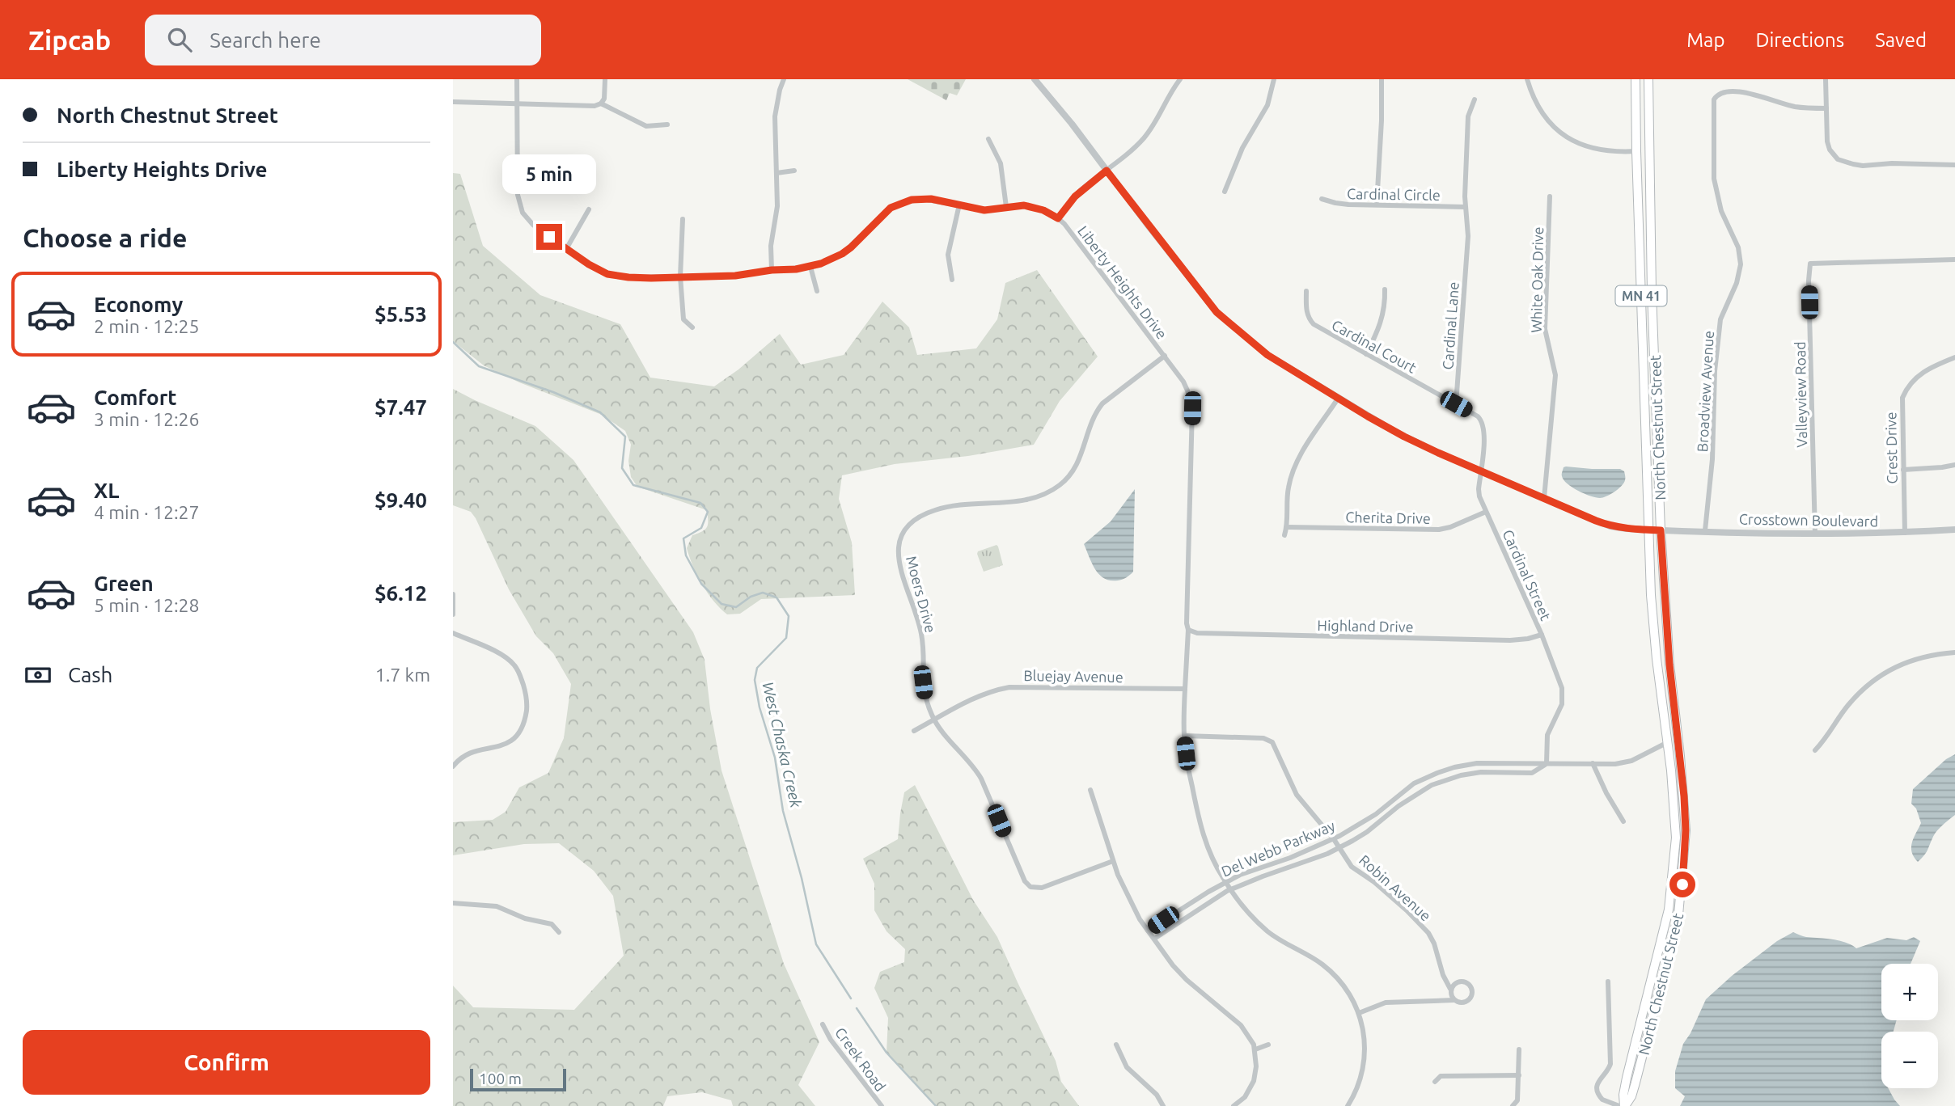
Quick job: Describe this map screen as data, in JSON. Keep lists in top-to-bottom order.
{
  "streets": {
    "main road": ["MN 41", "North Chestnut Street"],
    "street": [
      "Cardinal Circle",
      "White Oak Drive",
      "Liberty Heights Drive",
      "Cardinal Lane",
      "Cardinal Court",
      "Broadview Avenue",
      "Valleyview Road",
      "Crest Drive",
      "Cherita Drive",
      "Crosstown Boulevard",
      "Cardinal Street",
      "Moers Drive",
      "Highland Drive",
      "Bluejay Avenue",
      "Del Webb Parkway",
      "Robin Avenue",
      "Creek Road"
    ]
  },
  "crossings": [
    ["Cardinal Circle", "Cardinal Lane"],
    ["White Oak Drive", "Crosstown Boulevard"],
    ["Liberty Heights Drive", "Moers Drive"],
    ["Liberty Heights Drive", "Highland Drive"],
    ["Cardinal Lane", "Cardinal Court"],
    ["Broadview Avenue", "Crosstown Boulevard"],
    ["Valleyview Road", "Crosstown Boulevard"],
    ["North Chestnut Street", "Crosstown Boulevard"],
    ["North Chestnut Street", "Del Webb Parkway"],
    ["Crest Drive", "Crosstown Boulevard"],
    ["Cherita Drive", "Cardinal Street"],
    ["Crosstown Boulevard", "Cardinal Street"],
    ["Cardinal Street", "Highland Drive"],
    ["Cardinal Street", "Del Webb Parkway"],
    ["Moers Drive", "Bluejay Avenue"],
    ["Del Webb Parkway", "Robin Avenue"]
  ],
  "water": ["West Chaska Creek"],
  "scale_bar": "100 m",
  "page": {
    "header": "Zipcab",
    "search": "Search here",
    "nav": ["Map", "Directions", "Saved"],
    "banner": ["North Chestnut Street", "Liberty Heights Drive"],
    "bubble": "5 min",
    "heading": "Choose a ride",
    "list": [
      {
        "name": "Economy",
        "note": "2 min · 12:25",
        "value": "$5.53"
      },
      {
        "name": "Comfort",
        "note": "3 min · 12:26",
        "value": "$7.47"
      },
      {
        "name": "XL",
        "note": "4 min · 12:27",
        "value": "$9.40"
      },
      {
        "name": "Green",
        "note": "5 min · 12:28",
        "value": "$6.12"
      }
    ],
    "pay": ["Cash", "1.7 km"],
    "map_buttons": ["+", "−"],
    "buttons": "Confirm",
    "scale": "100 m"
  }
}
